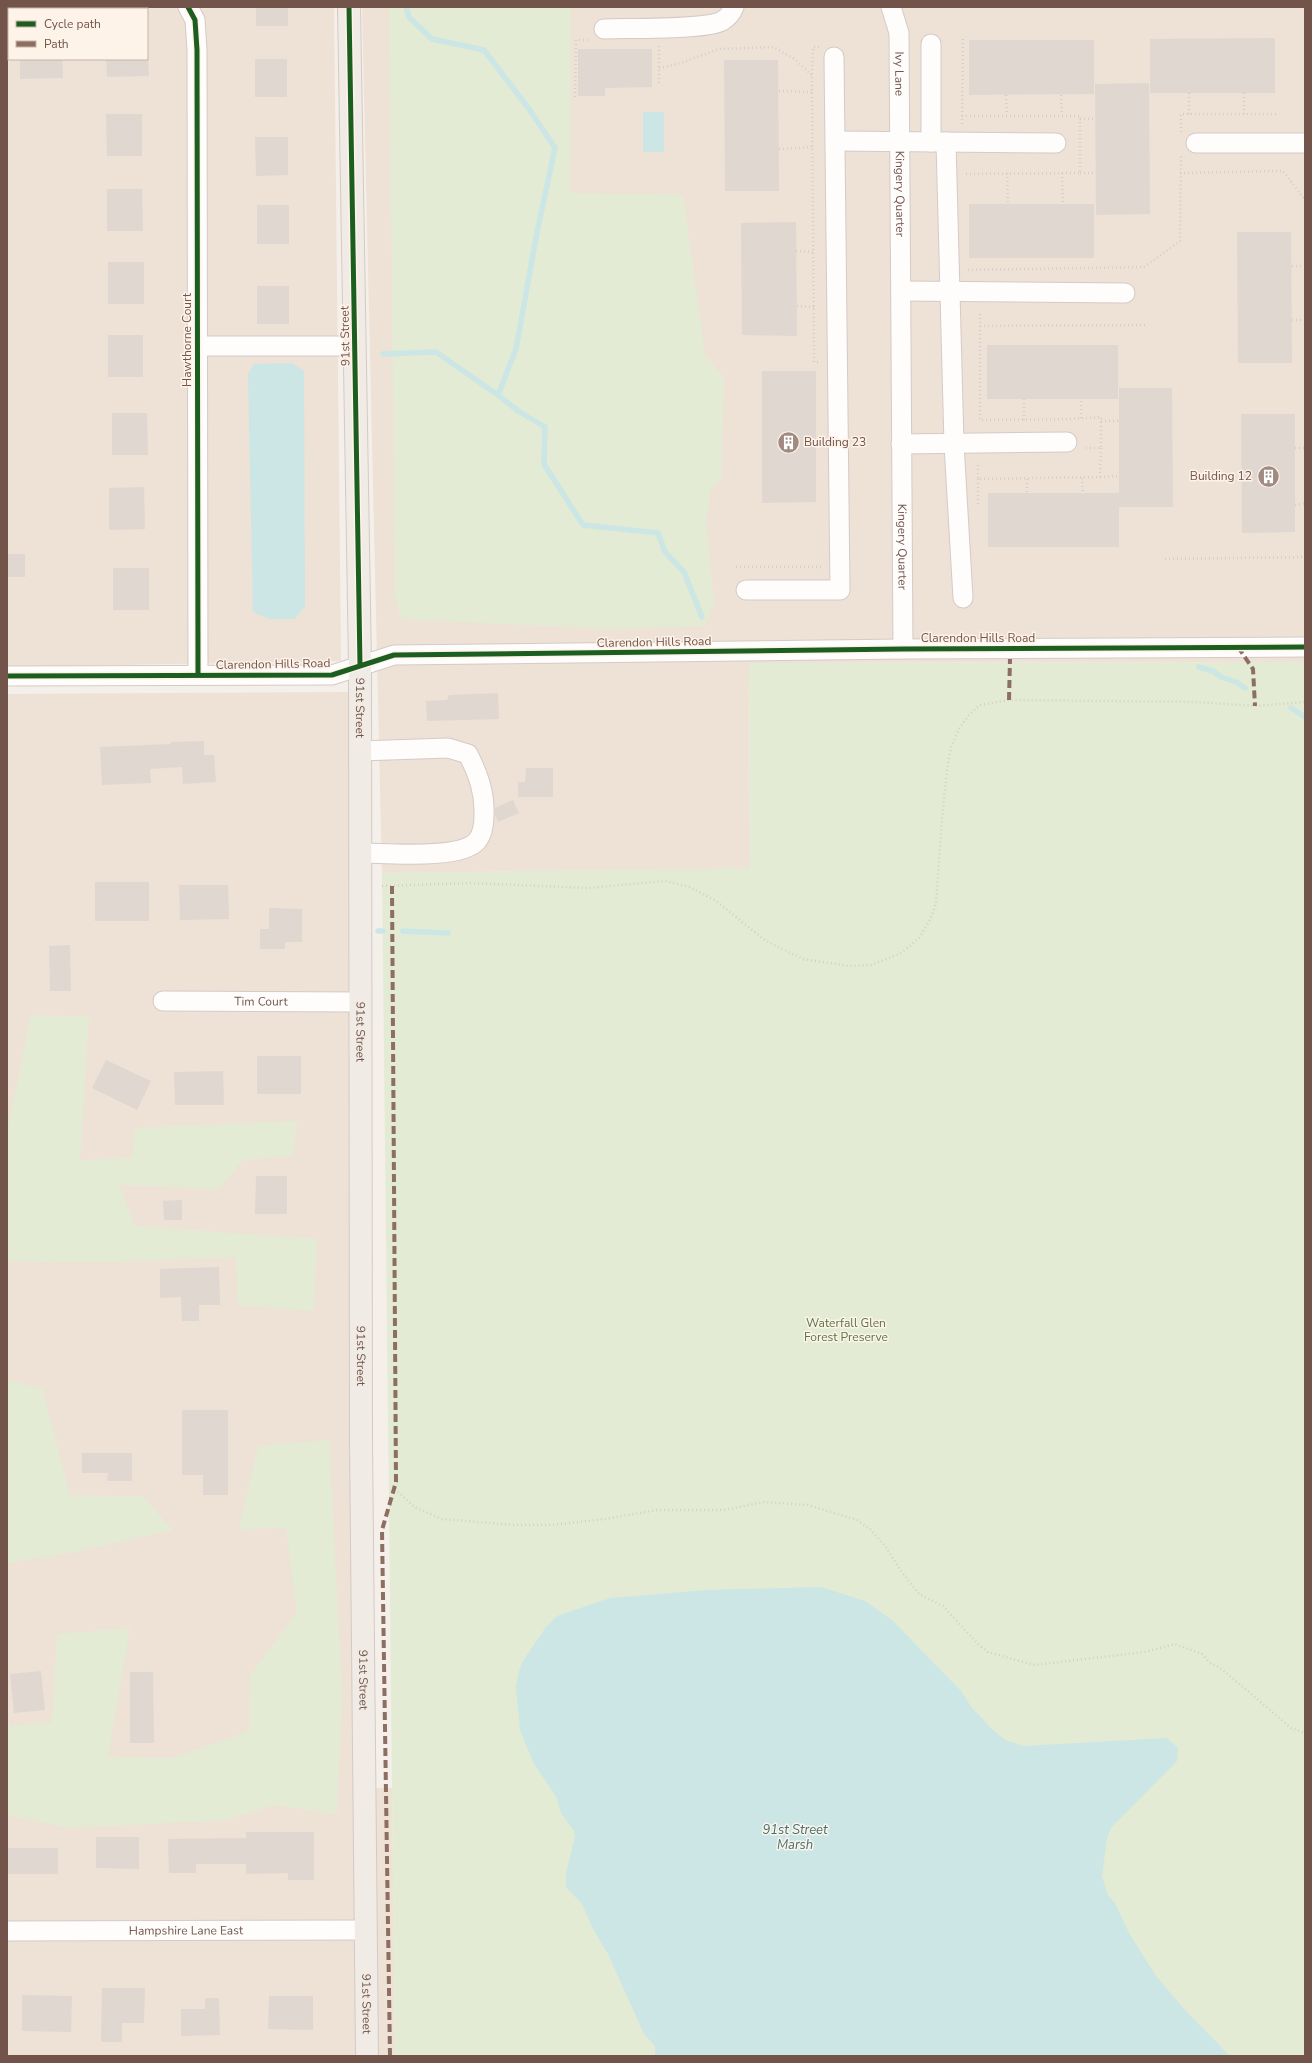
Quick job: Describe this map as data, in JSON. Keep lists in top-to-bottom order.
{
  "streets": {
    "main road": ["91st Street"],
    "street": [
      "Ivy Lane",
      "Kingery Quarter",
      "Hawthorne Court",
      "Clarendon Hills Road",
      "Tim Court",
      "Hampshire Lane East"
    ]
  },
  "crossings": [
    ["Ivy Lane", "Kingery Quarter"],
    ["Kingery Quarter", "Clarendon Hills Road"],
    ["91st Street", "Clarendon Hills Road"],
    ["91st Street", "Tim Court"],
    ["91st Street", "Hampshire Lane East"],
    ["Hawthorne Court", "Clarendon Hills Road"]
  ],
  "water": ["91st Street Marsh"],
  "parks": ["Waterfall Glen Forest Preserve"],
  "places": {
    "building": ["Building 23", "Building 12"]
  },
  "legend": ["Cycle path", "Path"]
}
